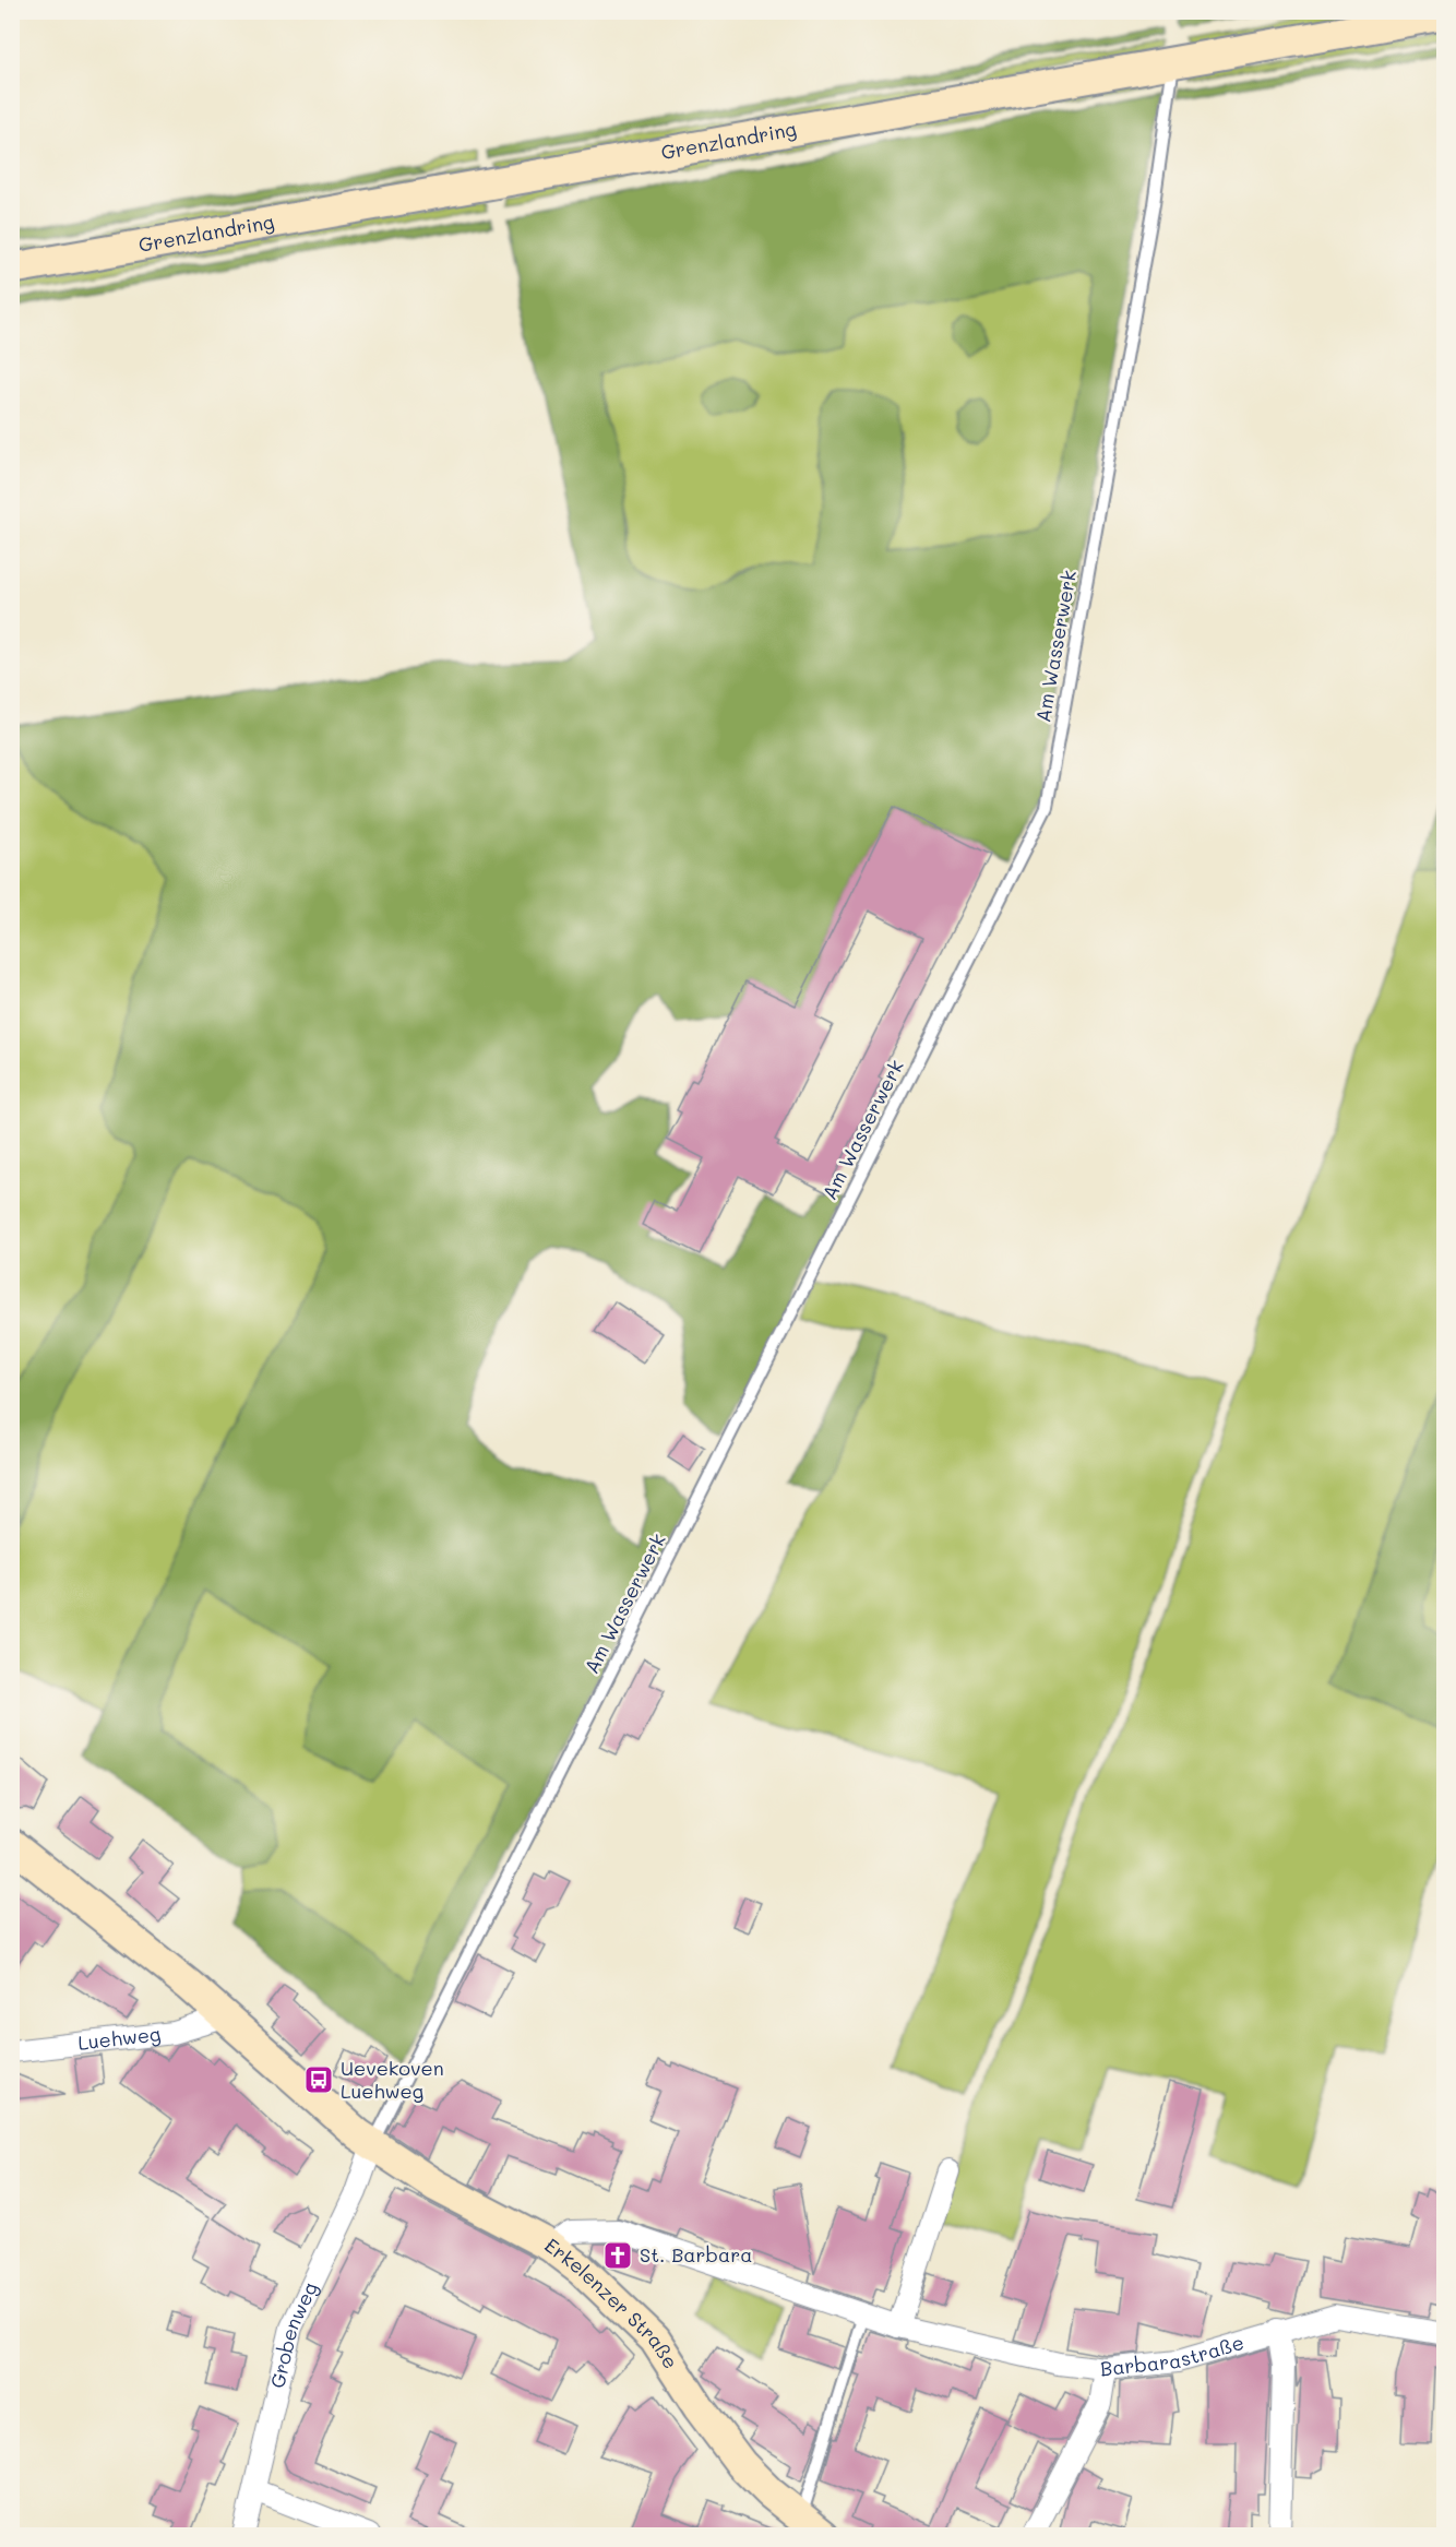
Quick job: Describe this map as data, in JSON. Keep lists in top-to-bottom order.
{
  "streets": {
    "main road": ["Grenzlandring", "Erkelenzer Straße"],
    "street": ["Luehweg", "Grobenweg", "Barbarastraße"],
    "lane": ["Am Wasserwerk"]
  },
  "crossings": [
    ["Grenzlandring", "Am Wasserwerk"],
    ["Am Wasserwerk", "Erkelenzer Straße"],
    ["Am Wasserwerk", "Grobenweg"],
    ["Luehweg", "Erkelenzer Straße"],
    ["Erkelenzer Straße", "Grobenweg"],
    ["Erkelenzer Straße", "Barbarastraße"]
  ],
  "places": {
    "bus stop": ["Uevekoven Luehweg"],
    "church": ["St. Barbara"]
  }
}
